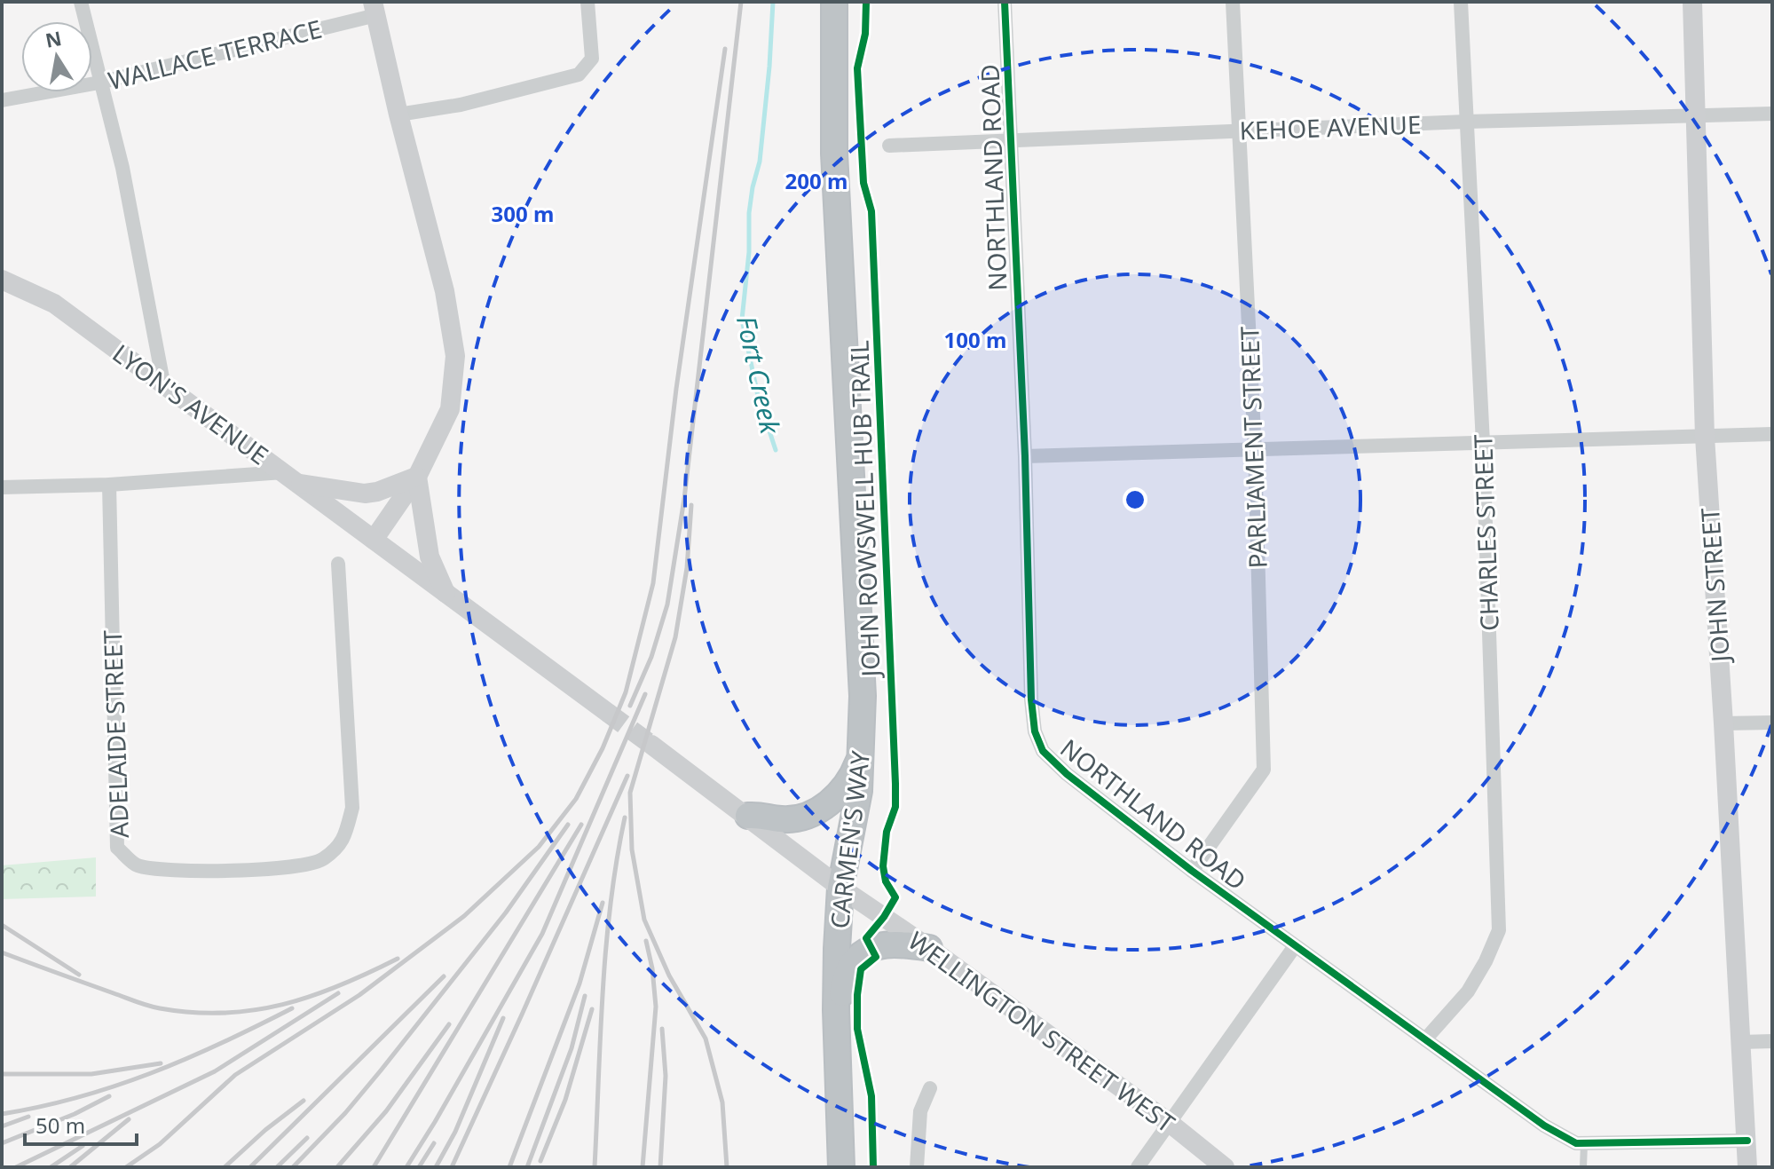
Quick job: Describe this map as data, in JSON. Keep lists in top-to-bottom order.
{
  "streets": {
    "highway": ["CARMEN'S WAY"],
    "main road": ["LYON'S AVENUE", "JOHN STREET", "WELLINGTON STREET WEST"],
    "street": [
      "WALLACE TERRACE",
      "KEHOE AVENUE",
      "NORTHLAND ROAD",
      "PARLIAMENT STREET",
      "CHARLES STREET",
      "ADELAIDE STREET"
    ],
    "cycle path": ["JOHN ROWSWELL HUB TRAIL"]
  },
  "crossings": [
    ["KEHOE AVENUE", "NORTHLAND ROAD"],
    ["KEHOE AVENUE", "PARLIAMENT STREET"],
    ["KEHOE AVENUE", "CHARLES STREET"],
    ["KEHOE AVENUE", "JOHN STREET"],
    ["NORTHLAND ROAD", "PARLIAMENT STREET"],
    ["NORTHLAND ROAD", "CHARLES STREET"],
    ["NORTHLAND ROAD", "JOHN STREET"],
    ["CARMEN'S WAY", "WELLINGTON STREET WEST"]
  ],
  "water": ["Fort Creek"],
  "scale_bar": "50 m",
  "north": "top",
  "rings": ["200 m", "300 m", "100 m"]
}
